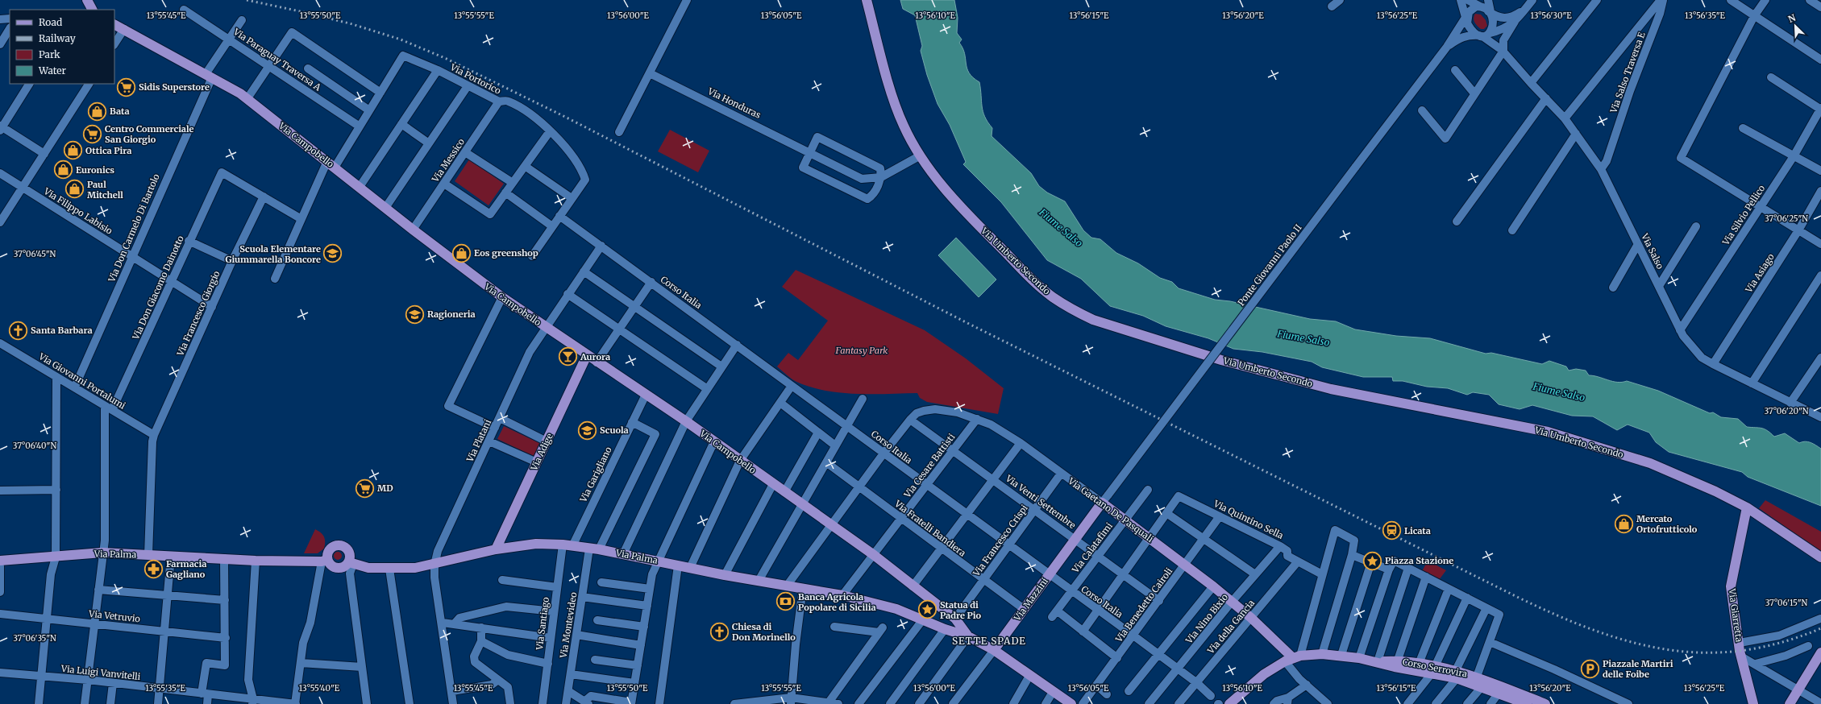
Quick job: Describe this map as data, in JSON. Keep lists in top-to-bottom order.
{
  "streets": {
    "main road": [
      "Via Campobello",
      "Via Umberto Secondo",
      "Via Adige",
      "Via Gaetano De Pasquali",
      "Via Palma",
      "Via Mazzini",
      "Via Giarretta",
      "Corso Serrovira"
    ],
    "street": [
      "Via Paraguay Traversa A",
      "Via Salso Traversa E",
      "Via Portorico",
      "Via Honduras",
      "Via Messico",
      "Via Filippo Labisio",
      "Via Silvio Pellico",
      "Via Don Carmelo Di Bartolo",
      "Via Salso",
      "Ponte Giovanni Paolo II",
      "Via Asiago",
      "Via Don Giacomo Dainotto",
      "Corso Italia",
      "Via Francesco Giorgio",
      "Via Giovanni Portalumi",
      "Via Platani",
      "Via Cesare Battisti",
      "Via Garigliano",
      "Via Venti Settembre",
      "Via Quintino Sella",
      "Via Fratelli Bandiera",
      "Via Francesco Crispi",
      "Via Calatafimi",
      "Via Benedetto Cairoli",
      "Via Vetruvio",
      "Via Nino Bixio",
      "Via Santiago",
      "Via Montevideo",
      "Via della Gancia",
      "Via Luigi Vanvitelli"
    ]
  },
  "crossings": [
    ["Via Paraguay Traversa A", "Via Don Carmelo Di Bartolo"],
    ["Via Salso Traversa E", "Via Salso"],
    ["Via Portorico", "Via Messico"],
    ["Via Honduras", "Via Umberto Secondo"],
    ["Via Campobello", "Via Messico"],
    ["Via Campobello", "Via Don Carmelo Di Bartolo"],
    ["Via Campobello", "Via Platani"],
    ["Via Campobello", "Via Adige"],
    ["Via Campobello", "Via Cesare Battisti"],
    ["Via Campobello", "Via Garigliano"],
    ["Via Campobello", "Via Francesco Crispi"],
    ["Via Campobello", "Via Palma"],
    ["Via Filippo Labisio", "Via Don Carmelo Di Bartolo"],
    ["Via Filippo Labisio", "Via Don Giacomo Dainotto"],
    ["Via Filippo Labisio", "Via Francesco Giorgio"],
    ["Via Silvio Pellico", "Via Salso"],
    ["Via Don Carmelo Di Bartolo", "Via Giovanni Portalumi"],
    ["Via Salso", "Via Asiago"],
    ["Via Umberto Secondo", "Via Giarretta"],
    ["Ponte Giovanni Paolo II", "Via Mazzini"],
    ["Via Don Giacomo Dainotto", "Via Francesco Giorgio"],
    ["Via Don Giacomo Dainotto", "Via Giovanni Portalumi"],
    ["Corso Italia", "Via Platani"],
    ["Corso Italia", "Via Cesare Battisti"],
    ["Corso Italia", "Via Francesco Crispi"],
    ["Corso Italia", "Via Calatafimi"],
    ["Corso Italia", "Via Mazzini"],
    ["Corso Italia", "Via Benedetto Cairoli"],
    ["Corso Italia", "Via Nino Bixio"],
    ["Corso Italia", "Via della Gancia"],
    ["Via Francesco Giorgio", "Via Giovanni Portalumi"],
    ["Via Francesco Giorgio", "Via Palma"],
    ["Via Platani", "Via Palma"],
    ["Via Adige", "Via Palma"],
    ["Via Cesare Battisti", "Via Venti Settembre"],
    ["Via Cesare Battisti", "Via Gaetano De Pasquali"],
    ["Via Cesare Battisti", "Via Fratelli Bandiera"],
    ["Via Cesare Battisti", "Via Palma"],
    ["Via Garigliano", "Via Palma"],
    ["Via Garigliano", "Via Santiago"],
    ["Via Garigliano", "Via Montevideo"],
    ["Via Venti Settembre", "Via Gaetano De Pasquali"],
    ["Via Venti Settembre", "Via Francesco Crispi"],
    ["Via Venti Settembre", "Via Calatafimi"],
    ["Via Venti Settembre", "Via Mazzini"],
    ["Via Venti Settembre", "Via Benedetto Cairoli"],
    ["Via Gaetano De Pasquali", "Via Francesco Crispi"],
    ["Via Gaetano De Pasquali", "Via Calatafimi"],
    ["Via Gaetano De Pasquali", "Via Mazzini"],
    ["Via Gaetano De Pasquali", "Via Benedetto Cairoli"],
    ["Via Gaetano De Pasquali", "Via Nino Bixio"],
    ["Via Gaetano De Pasquali", "Via della Gancia"],
    ["Via Gaetano De Pasquali", "Corso Serrovira"],
    ["Via Quintino Sella", "Via Benedetto Cairoli"],
    ["Via Quintino Sella", "Via Nino Bixio"],
    ["Via Quintino Sella", "Via della Gancia"],
    ["Via Fratelli Bandiera", "Via Francesco Crispi"],
    ["Via Fratelli Bandiera", "Via Mazzini"],
    ["Via Palma", "Via Santiago"],
    ["Via Palma", "Via Montevideo"]
  ],
  "districts": ["SETTE SPADE"],
  "water": ["Fiume Salso"],
  "parks": ["Fantasy Park"],
  "places": {
    "supermarket": ["Sidis Superstore", "Centro Commerciale San Giorgio", "MD"],
    "shop": [
      "Bata",
      "Ottica Pira",
      "Euronics",
      "Paul Mitchell",
      "Eos greenshop",
      "Mercato Ortofrutticolo"
    ],
    "school or university": ["Scuola Elementare Giummarella Boncore", "Ragioneria", "Scuola"],
    "church": ["Santa Barbara", "Chiesa di Don Morinello"],
    "bar": ["Aurora"],
    "station": ["Licata"],
    "place": ["Piazza Stazione", "Statua di Padre Pio"],
    "pharmacy": ["Farmacia Gagliano"],
    "bank": ["Banca Agricola Popolare di Sicilia"],
    "parking": ["Piazzale Martiri delle Foibe"]
  },
  "legend": [
    "Road",
    "Railway",
    "Park",
    "Water"
  ],
  "north": "top left",
  "coordinates": [
    "13°55'55\"E",
    "13°56'05\"E",
    "13°56'10\"E",
    "13°56'25\"E",
    "13°56'35\"E",
    "13°55'45\"E",
    "13°55'50\"E",
    "13°56'00\"E",
    "13°56'15\"E",
    "13°56'20\"E",
    "13°56'30\"E",
    "37°06'25\"N",
    "37°06'45\"N",
    "37°06'20\"N",
    "37°06'40\"N",
    "37°06'15\"N",
    "37°06'35\"N",
    "13°55'35\"E",
    "13°55'40\"E"
  ]
}
